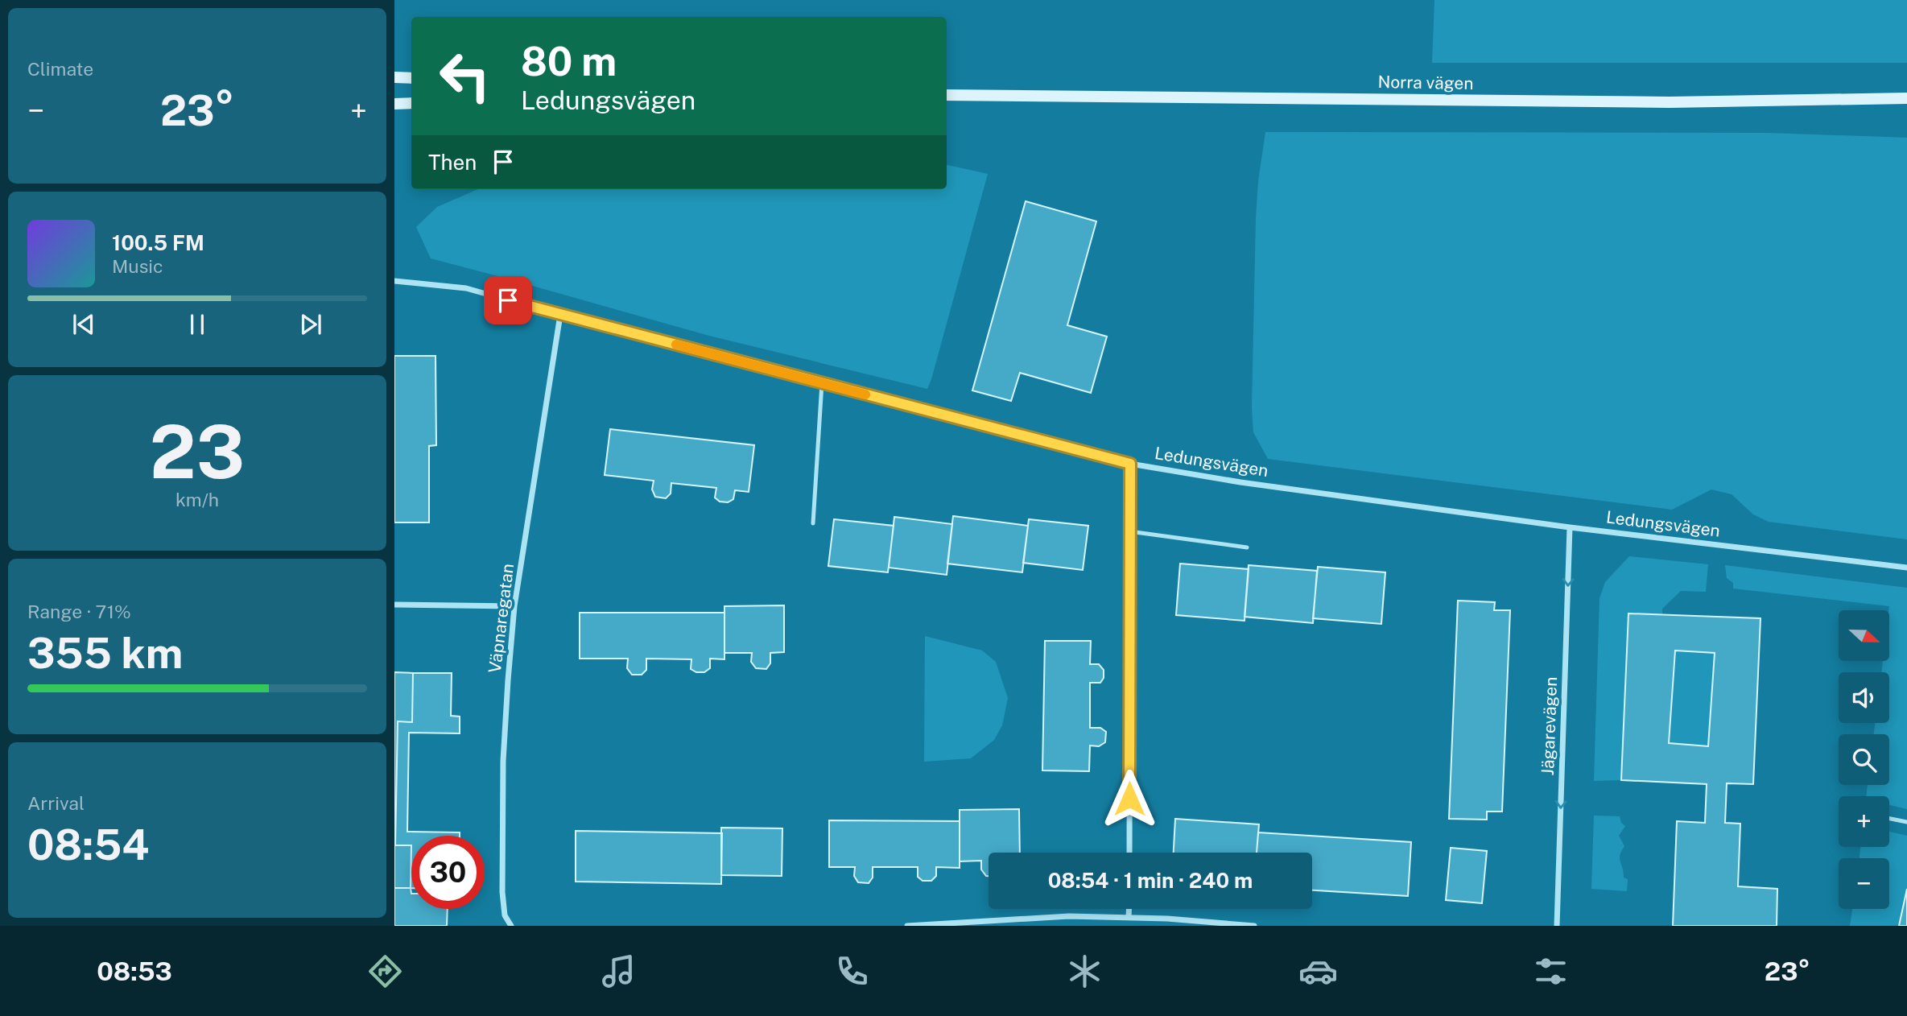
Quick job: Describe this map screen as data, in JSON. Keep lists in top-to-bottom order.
{
  "streets": {
    "main road": ["Norra vägen"],
    "street": ["Ledungsvägen", "Väpnaregatan", "Jägarevägen"]
  },
  "crossings": [
    ["Ledungsvägen", "Väpnaregatan"],
    ["Ledungsvägen", "Jägarevägen"]
  ],
  "one_way": ["Jägarevägen"],
  "north": "right",
  "page": {
    "tile": [
      "Climate",
      ["23", "km/h"],
      ["Range · 71%", "355 km"],
      ["Arrival", "08:54"]
    ],
    "turn": ["80 m", "Ledungsvägen"],
    "heat": ["−", "23°", "+"],
    "then": "Then",
    "song": ["100.5 FM", "Music"],
    "map_buttons": ["+", "−"],
    "limit": "30",
    "trip": "08:54 · 1 min · 240 m",
    "tabs": ["08:53", "23°"]
  }
}
